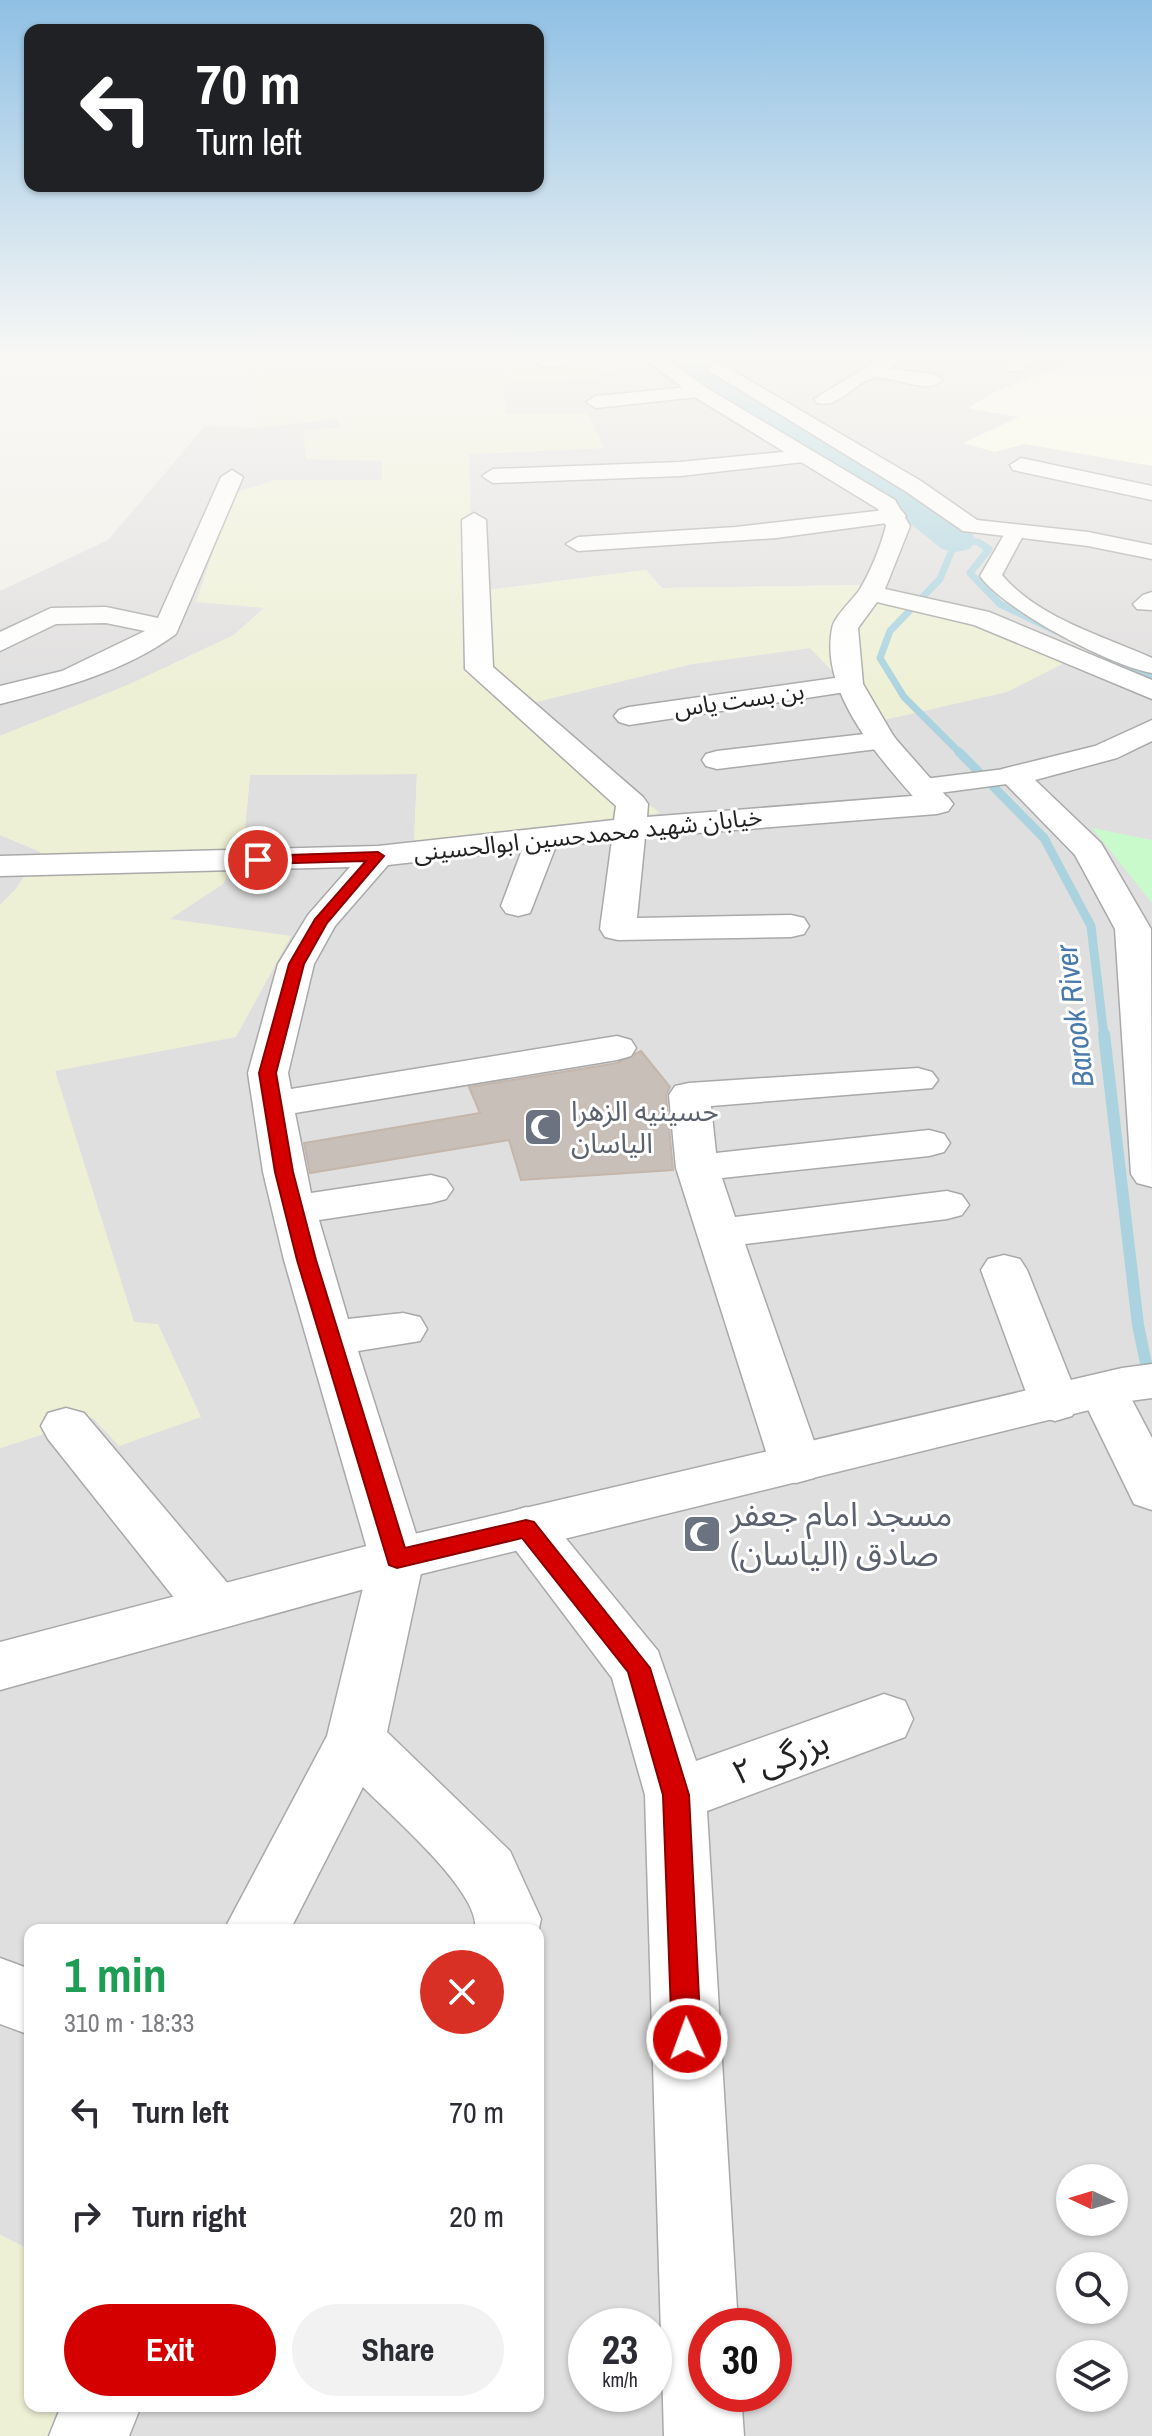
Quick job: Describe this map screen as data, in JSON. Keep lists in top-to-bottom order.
{
  "streets": {
    "street": ["بن بست یاس", "خیابان شهید محمدحسین ابوالحسینی", "بزرگی ۲"]
  },
  "water": ["Barook River"],
  "places": {
    "mosque": ["حسینیه الزهرا الیاسان", "مسجد امام جعفر صادق (الیاسان)"]
  },
  "north": "left",
  "page": {
    "turn": ["70 m", "Turn left"],
    "heading": ["1 min", "310 m · 18:33"],
    "list": [
      {
        "name": "Turn left",
        "value": "70 m"
      },
      {
        "name": "Turn right",
        "value": "20 m"
      }
    ],
    "buttons": ["Exit", "Share"],
    "speed": "23 km/h",
    "limit": "30"
  }
}
